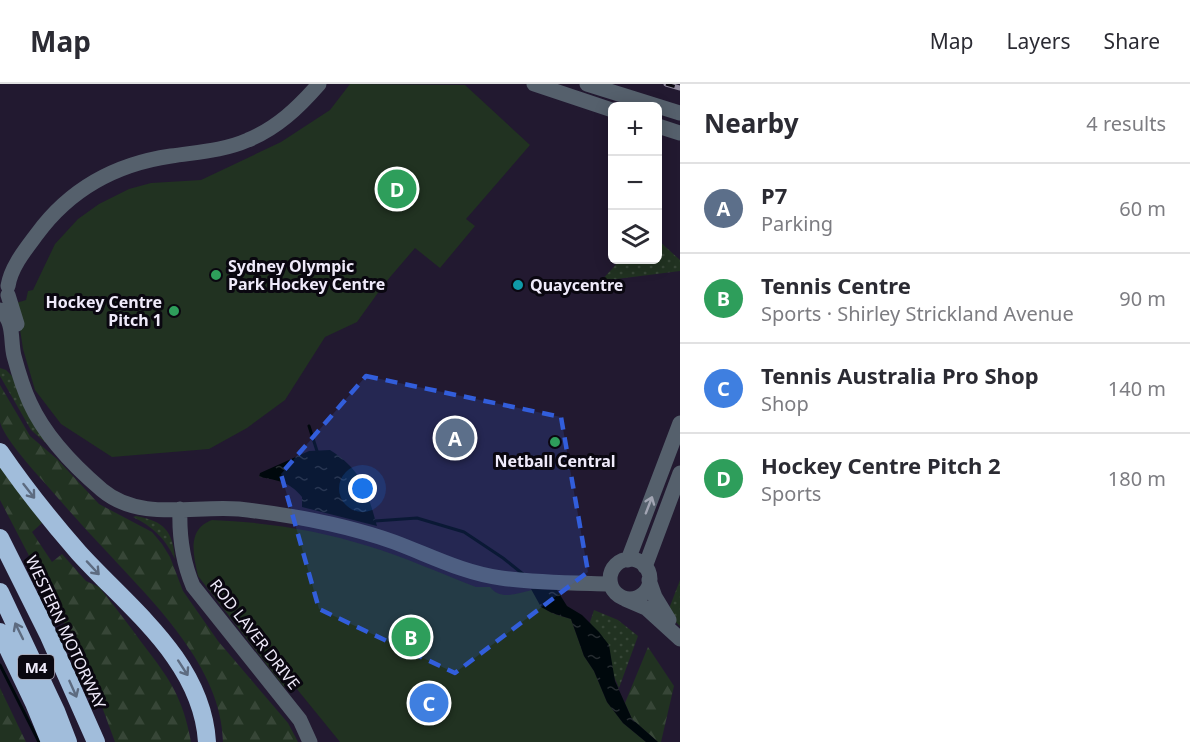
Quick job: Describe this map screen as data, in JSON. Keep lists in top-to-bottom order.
{
  "streets": {
    "highway": ["WESTERN MOTORWAY", "M4"],
    "street": ["ROD LAVER DRIVE"]
  },
  "places": [
    "Sydney Olympic Park Hockey Centre",
    "Quaycentre",
    "Hockey Centre Pitch 1",
    "Netball Central"
  ],
  "page": {
    "header": "Map",
    "nav": ["Map", "Layers", "Share"],
    "heading": ["Nearby", "4 results"],
    "map_buttons": ["+", "−"],
    "list": [
      {
        "mark": "A",
        "name": "P7",
        "note": "Parking",
        "value": "60 m"
      },
      {
        "mark": "B",
        "name": "Tennis Centre",
        "note": "Sports · Shirley Strickland Avenue",
        "value": "90 m"
      },
      {
        "mark": "C",
        "name": "Tennis Australia Pro Shop",
        "note": "Shop",
        "value": "140 m"
      },
      {
        "mark": "D",
        "name": "Hockey Centre Pitch 2",
        "note": "Sports",
        "value": "180 m"
      }
    ],
    "pins": [
      "D",
      "A",
      "B",
      "C"
    ]
  }
}
